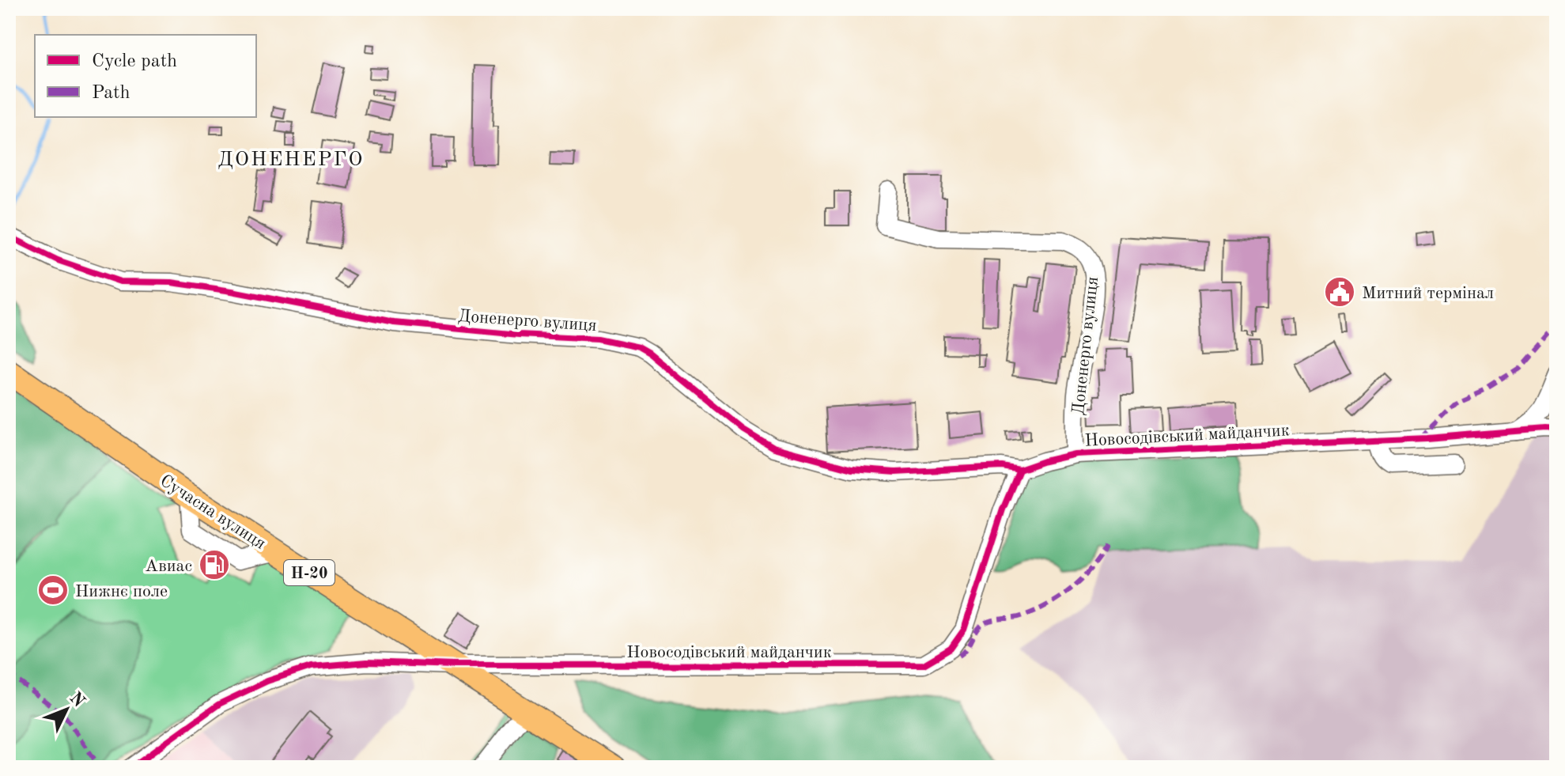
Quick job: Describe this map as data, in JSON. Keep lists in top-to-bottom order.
{
  "streets": {
    "main road": ["Сучасна вулиця", "Н-20"],
    "street": ["Доненерго вулиця", "Новосодівський майданчик"]
  },
  "crossings": [
    ["Доненерго вулиця", "Новосодівський майданчик"],
    ["Новосодівський майданчик", "Сучасна вулиця"]
  ],
  "districts": ["ДОНЕНЕРГО"],
  "places": {
    "public building": ["Митний термінал"],
    "fuel station": ["Авиас"],
    "sports": ["Нижнє поле"]
  },
  "legend": ["Cycle path", "Path"],
  "north": "top right"
}
